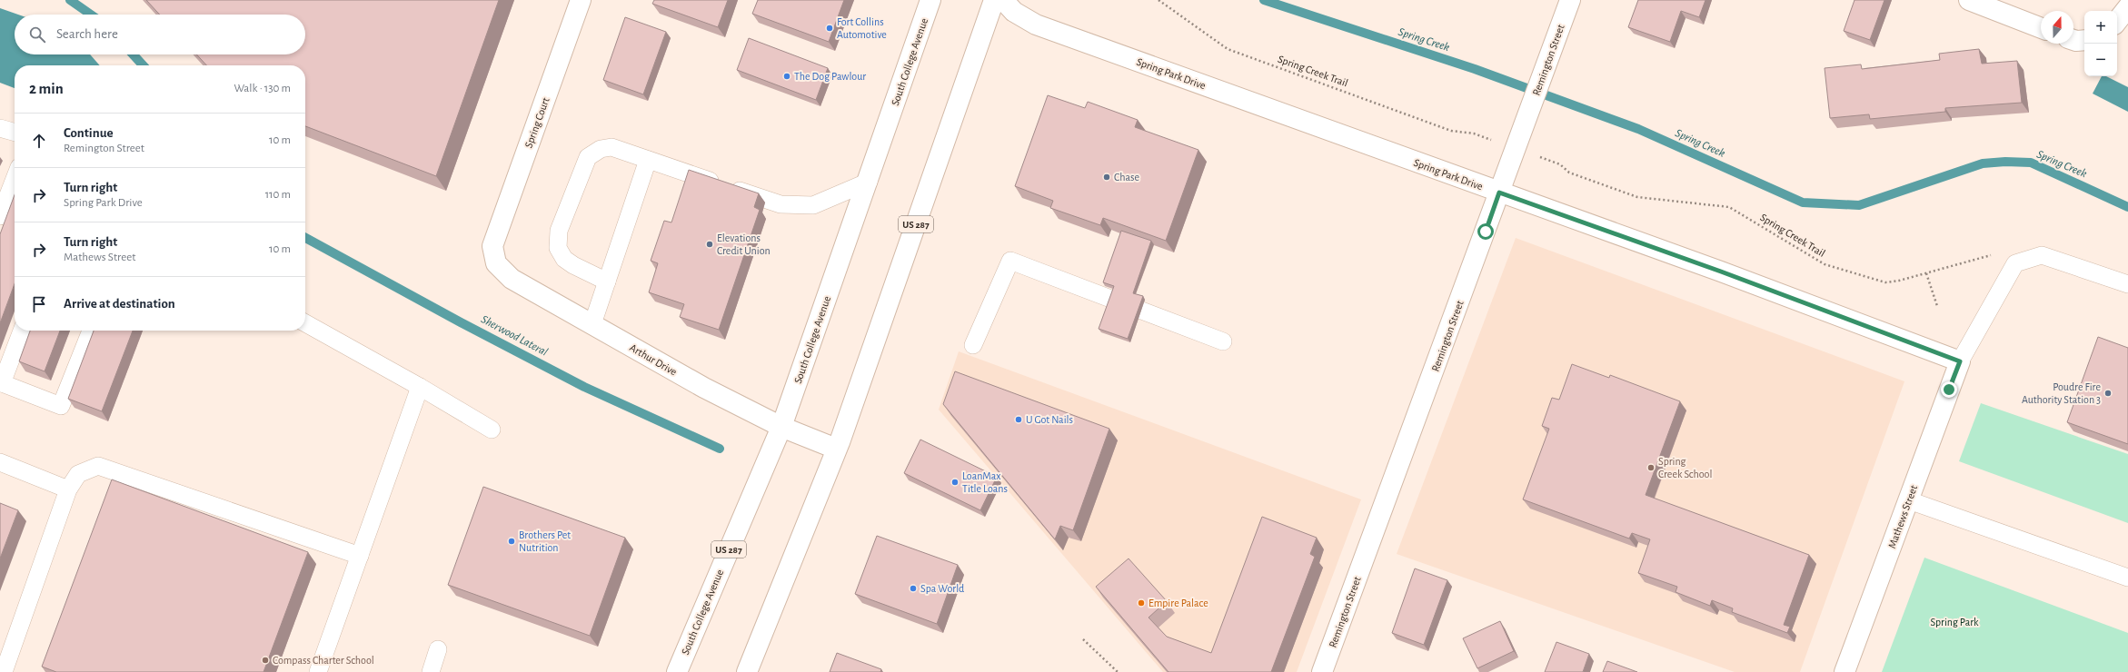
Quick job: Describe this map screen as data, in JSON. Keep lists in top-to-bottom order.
{
  "streets": {
    "main road": [
      "Remington Street",
      "South College Avenue",
      "Spring Park Drive",
      "Spring Court",
      "US 287",
      "Arthur Drive",
      "Mathews Street"
    ],
    "path": ["Spring Creek Trail"]
  },
  "crossings": [
    ["Remington Street", "Spring Park Drive"],
    ["South College Avenue", "Arthur Drive"],
    ["Spring Park Drive", "Mathews Street"],
    ["Spring Court", "Arthur Drive"],
    ["US 287", "Arthur Drive"]
  ],
  "water": ["Spring Creek", "Sherwood Lateral"],
  "parks": ["Spring Park"],
  "places": [
    "Fort Collins Automotive",
    "The Dog Pawlour",
    "Chase",
    "Elevations Credit Union",
    "Poudre Fire Authority Station 3",
    "U Got Nails",
    "Spring Creek School",
    "LoanMax Title Loans",
    "Brothers Pet Nutrition",
    "Spa World",
    "Empire Palace",
    "Compass Charter School"
  ],
  "north": "top",
  "page": {
    "map_buttons": ["+", "−"],
    "search": "Search here",
    "heading": ["2 min", "Walk · 130 m"],
    "list": [
      ["Continue", "Remington Street", "10 m"],
      ["Turn right", "Spring Park Drive", "110 m"],
      ["Turn right", "Mathews Street", "10 m"],
      "Arrive at destination"
    ]
  }
}
